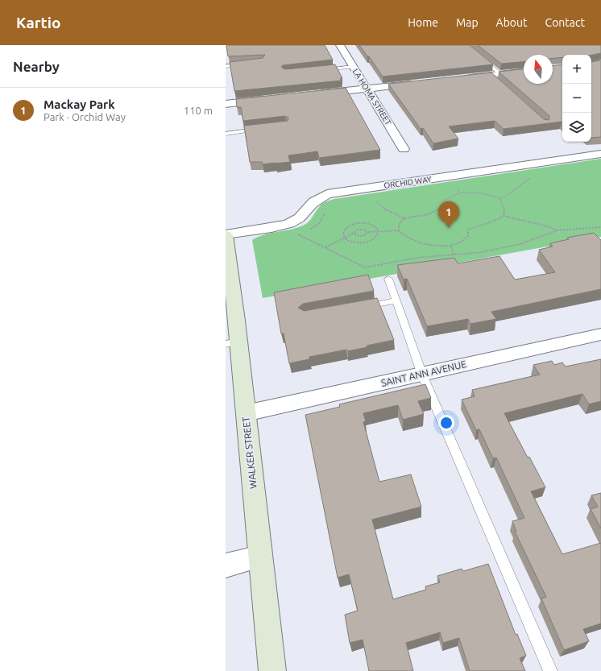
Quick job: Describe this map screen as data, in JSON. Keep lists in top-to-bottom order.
{
  "streets": {
    "main road": ["WALKER STREET"],
    "street": ["LA HOMA STREET", "ORCHID WAY", "SAINT ANN AVENUE"]
  },
  "crossings": [
    ["ORCHID WAY", "WALKER STREET"],
    ["SAINT ANN AVENUE", "WALKER STREET"]
  ],
  "north": "top",
  "page": {
    "header": "Kartio",
    "nav": [
      "Home",
      "Map",
      "About",
      "Contact"
    ],
    "heading": "Nearby",
    "map_buttons": ["+", "−"],
    "list": [
      {
        "mark": "1",
        "name": "Mackay Park",
        "note": "Park · Orchid Way",
        "value": "110 m"
      }
    ],
    "pins": "1"
  }
}
